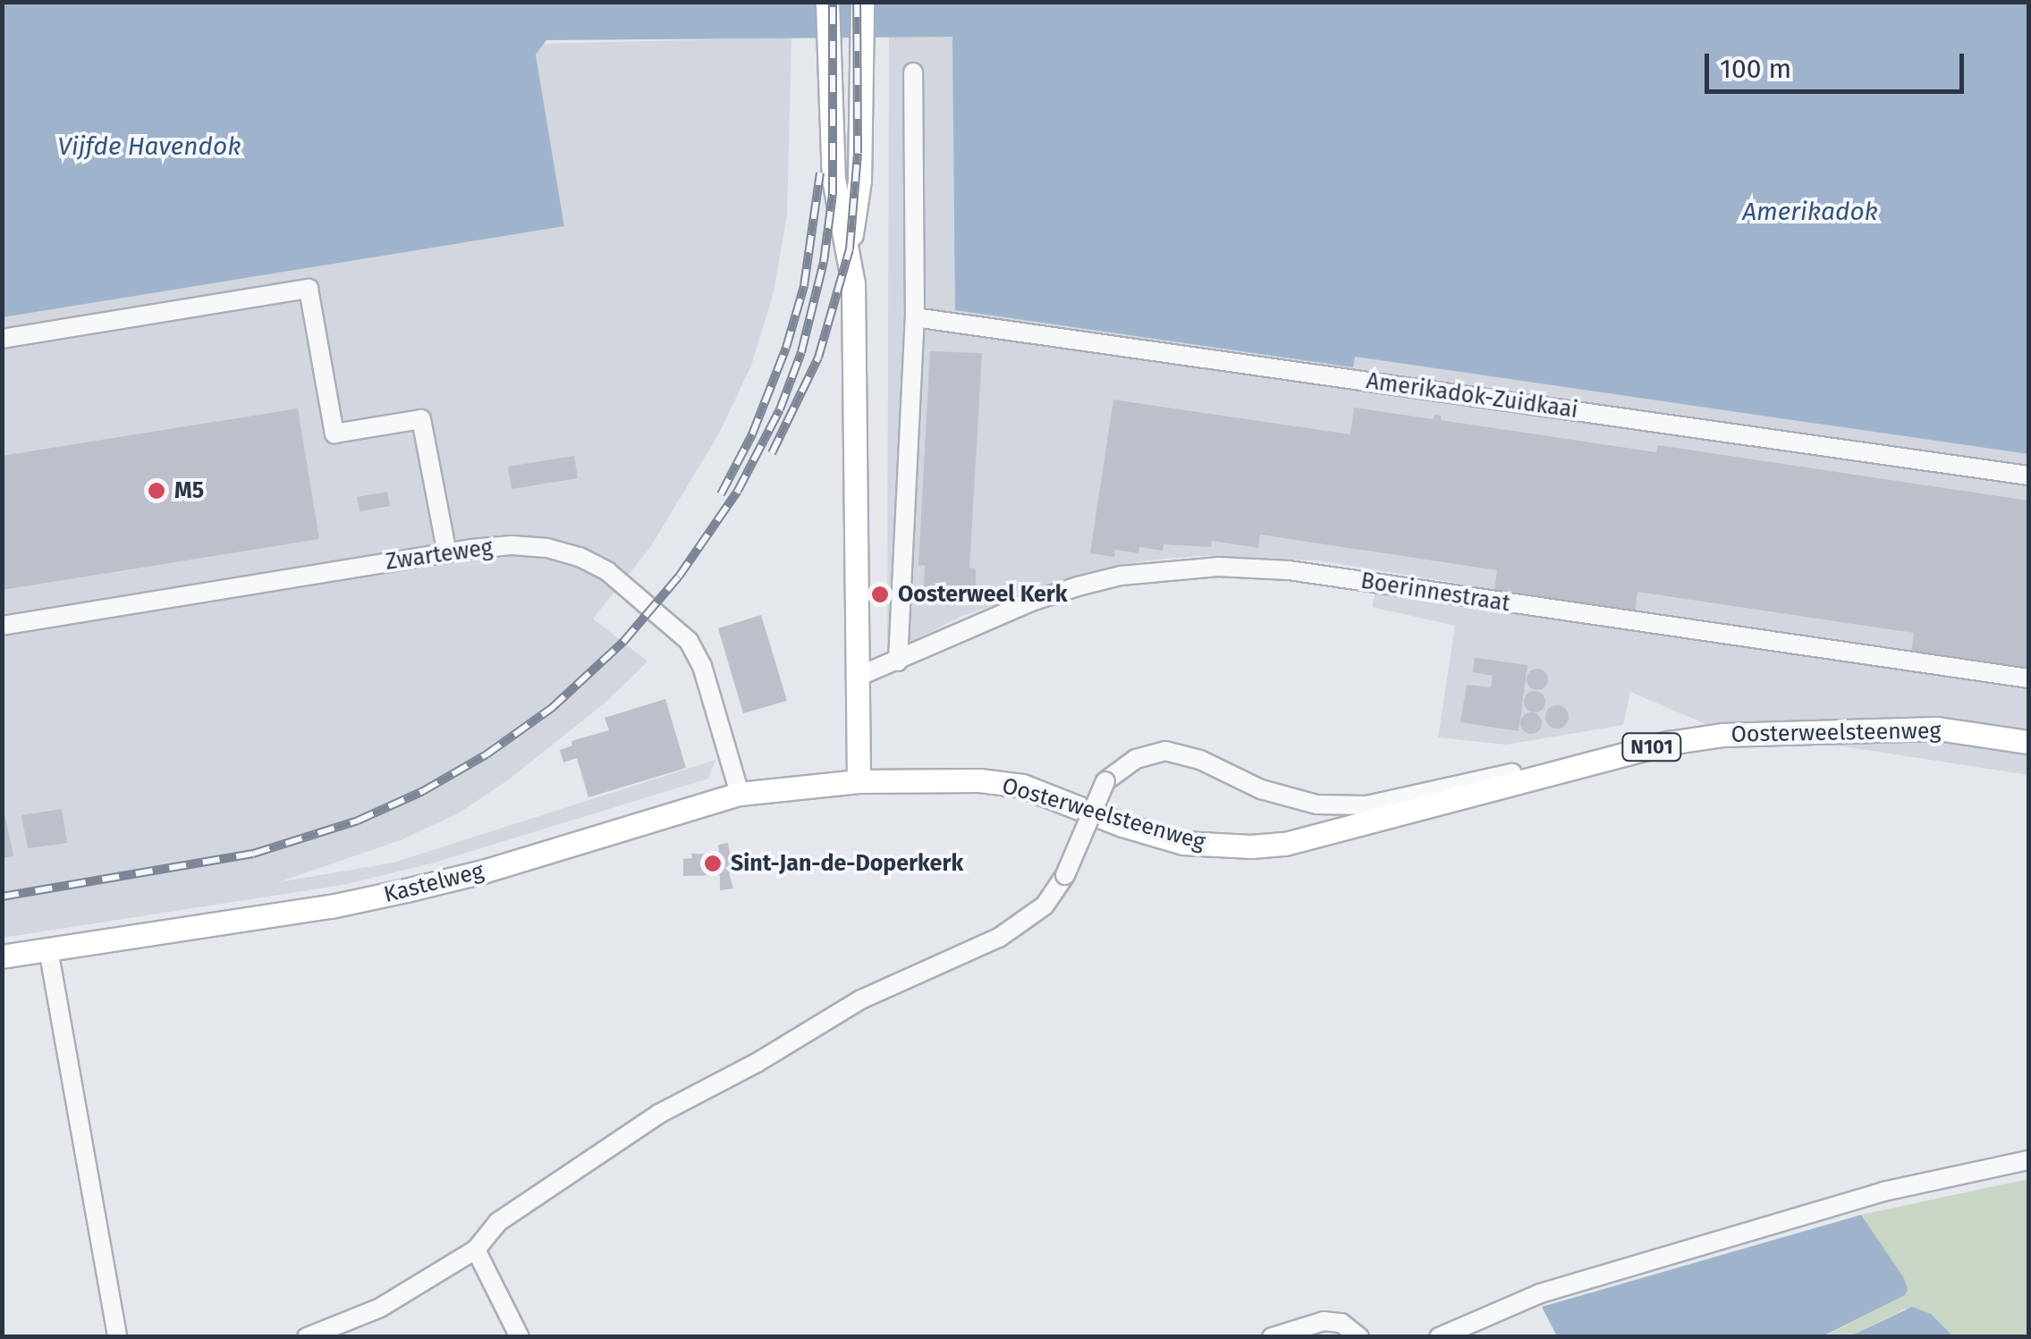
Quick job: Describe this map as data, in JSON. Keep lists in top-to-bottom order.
{
  "streets": {
    "main road": ["Oosterweelsteenweg", "N101", "Kastelweg"],
    "street": ["Amerikadok-Zuidkaai", "Zwarteweg", "Boerinnestraat"]
  },
  "crossings": [
    ["Zwarteweg", "Kastelweg"],
    ["Oosterweelsteenweg", "Kastelweg"]
  ],
  "water": ["Vijfde Havendok", "Amerikadok"],
  "places": ["M5", "Oosterweel Kerk", "Sint-Jan-de-Doperkerk"],
  "scale_bar": "100 m"
}
